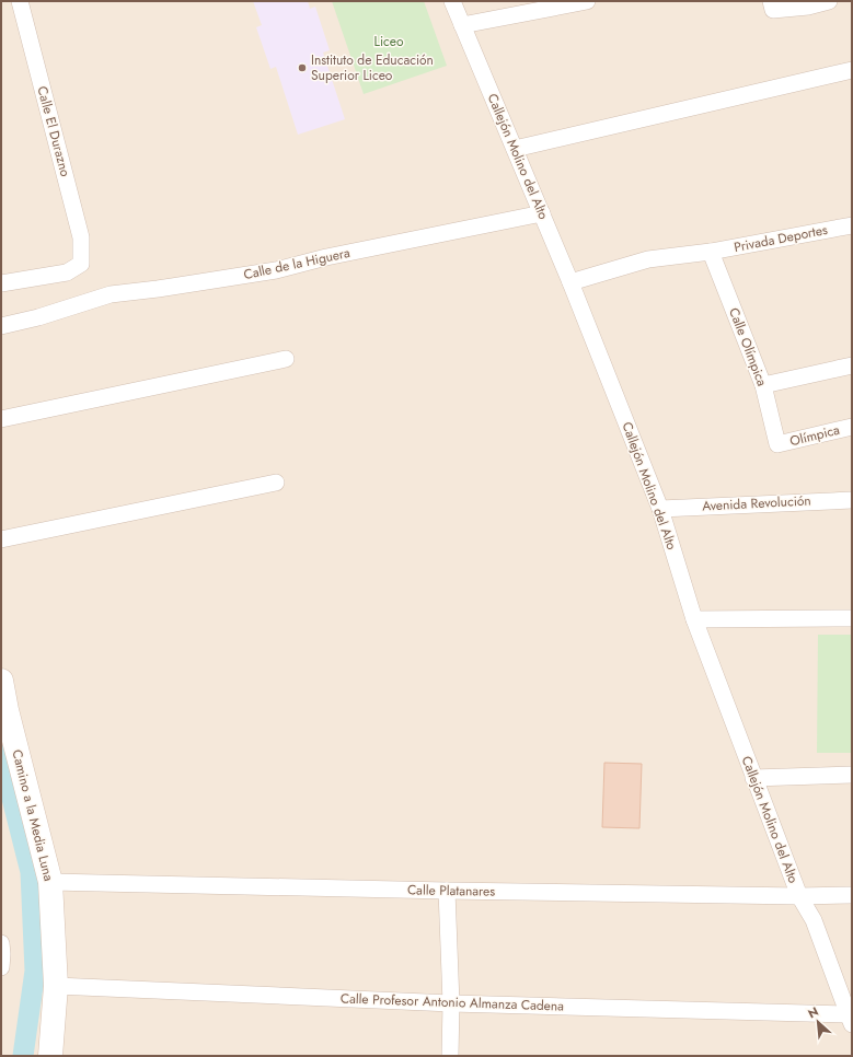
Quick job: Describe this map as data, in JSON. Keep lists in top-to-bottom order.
{
  "streets": {
    "street": [
      "Calle El Durazno",
      "Callejón Molino del Alto",
      "Privada Deportes",
      "Calle de la Higuera",
      "Calle Olímpica",
      "Olímpica",
      "Avenida Revolución",
      "Camino a la Media Luna",
      "Calle Platanares",
      "Calle Profesor Antonio Almanza Cadena"
    ]
  },
  "crossings": [
    ["Callejón Molino del Alto", "Privada Deportes"],
    ["Callejón Molino del Alto", "Calle de la Higuera"],
    ["Callejón Molino del Alto", "Avenida Revolución"],
    ["Callejón Molino del Alto", "Calle Platanares"],
    ["Callejón Molino del Alto", "Calle Profesor Antonio Almanza Cadena"],
    ["Privada Deportes", "Calle Olímpica"],
    ["Calle Olímpica", "Olímpica"],
    ["Camino a la Media Luna", "Calle Platanares"],
    ["Camino a la Media Luna", "Calle Profesor Antonio Almanza Cadena"]
  ],
  "parks": ["Liceo"],
  "places": ["Instituto de Educación Superior Liceo"],
  "north": "top left"
}
